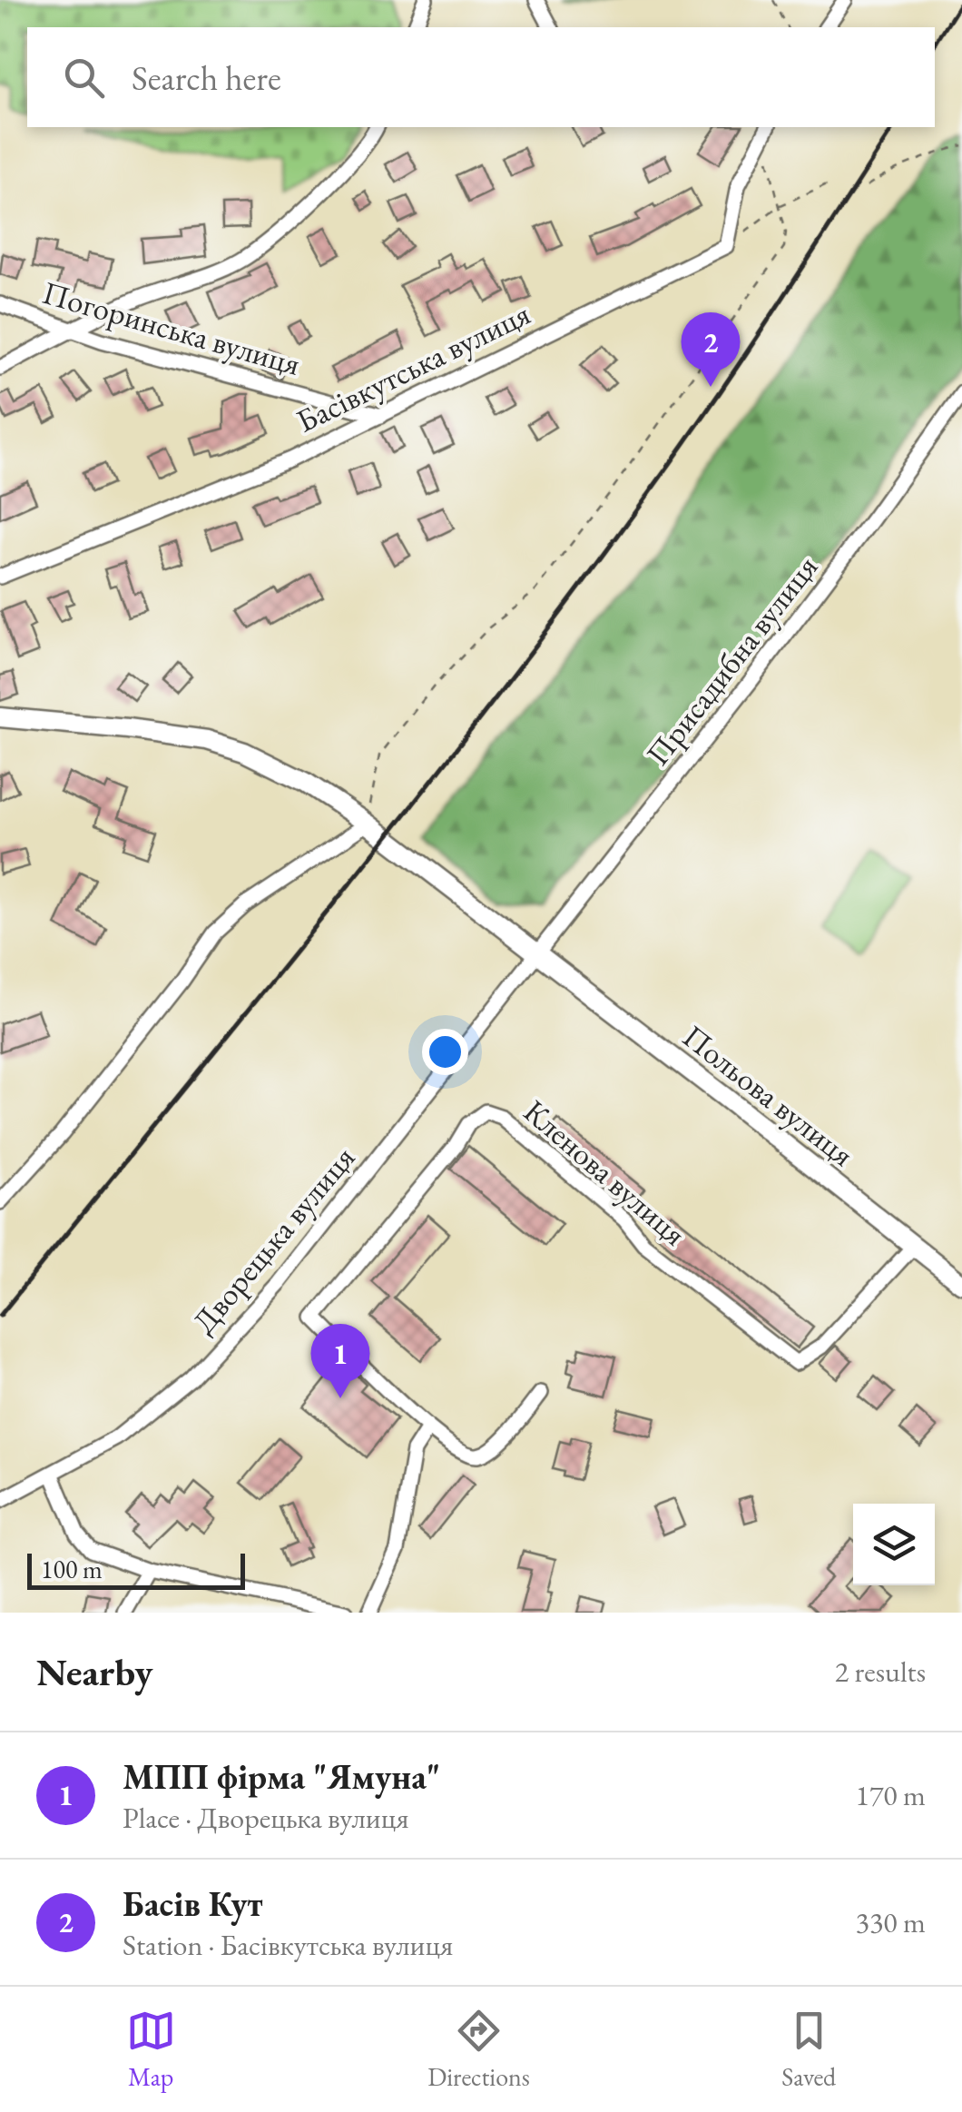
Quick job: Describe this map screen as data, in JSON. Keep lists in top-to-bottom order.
{
  "streets": {
    "main road": ["Польова вулиця"],
    "street": [
      "Погоринська вулиця",
      "Басівкутська вулиця",
      "Присадибна вулиця",
      "Кленова вулиця",
      "Дворецька вулиця"
    ]
  },
  "crossings": [
    ["Погоринська вулиця", "Басівкутська вулиця"],
    ["Присадибна вулиця", "Польова вулиця"],
    ["Присадибна вулиця", "Дворецька вулиця"],
    ["Польова вулиця", "Кленова вулиця"],
    ["Польова вулиця", "Дворецька вулиця"]
  ],
  "scale_bar": "100 m",
  "page": {
    "search": "Search here",
    "pins": ["2", "1"],
    "scale": "100 m",
    "heading": ["Nearby", "2 results"],
    "list": [
      {
        "mark": "1",
        "name": "МПП фірма \"Ямуна\"",
        "note": "Place · Дворецька вулиця",
        "value": "170 m"
      },
      {
        "mark": "2",
        "name": "Басів Кут",
        "note": "Station · Басівкутська вулиця",
        "value": "330 m"
      }
    ],
    "nav": ["Map", "Directions", "Saved"]
  }
}
